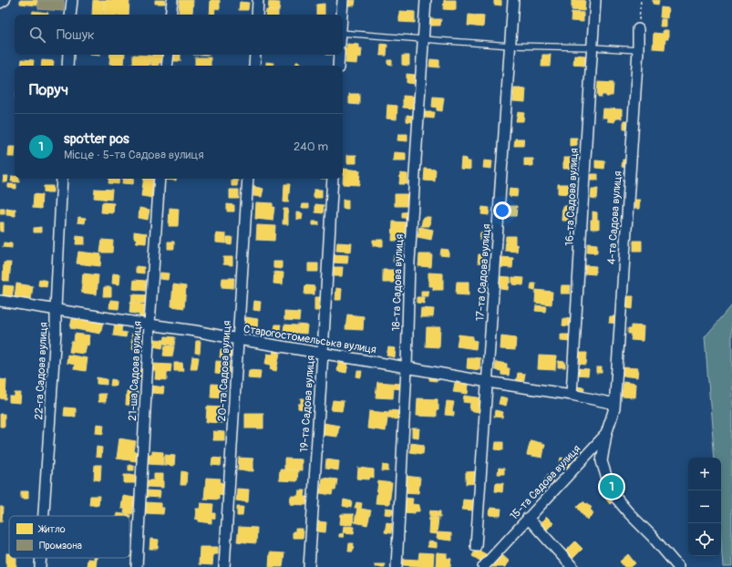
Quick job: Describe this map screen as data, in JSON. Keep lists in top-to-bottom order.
{
  "streets": {
    "street": [
      "16-та Садова вулиця",
      "4-та Садова вулиця",
      "17-та Садова вулиця",
      "18-та Садова вулиця",
      "Старогостомельська вулиця",
      "22-га Садова вулиця",
      "21-ша Садова вулиця",
      "20-та Садова вулиця",
      "19-та Садова вулиця",
      "15-та Садова вулиця"
    ]
  },
  "crossings": [
    ["16-та Садова вулиця", "Старогостомельська вулиця"],
    ["4-та Садова вулиця", "Старогостомельська вулиця"],
    ["4-та Садова вулиця", "15-та Садова вулиця"],
    ["17-та Садова вулиця", "Старогостомельська вулиця"],
    ["18-та Садова вулиця", "Старогостомельська вулиця"],
    ["Старогостомельська вулиця", "22-га Садова вулиця"],
    ["Старогостомельська вулиця", "21-ша Садова вулиця"],
    ["Старогостомельська вулиця", "20-та Садова вулиця"],
    ["Старогостомельська вулиця", "19-та Садова вулиця"],
    ["Старогостомельська вулиця", "15-та Садова вулиця"]
  ],
  "legend": ["Житло", "Промзона"],
  "page": {
    "search": "Пошук",
    "heading": "Поруч",
    "list": [
      {
        "mark": "1",
        "name": "spotter pos",
        "note": "Місце · 5-та Садова вулиця",
        "value": "240 m"
      }
    ],
    "map_buttons": ["+", "−"],
    "pins": "1"
  }
}
